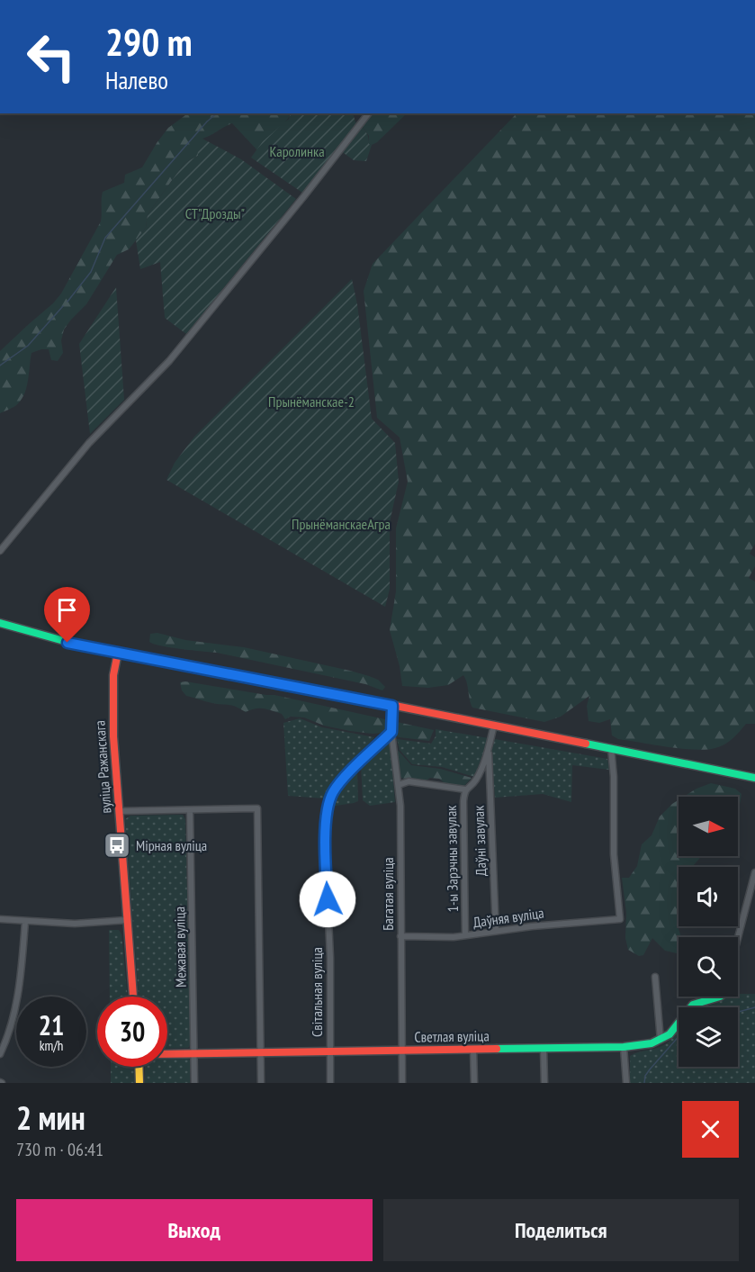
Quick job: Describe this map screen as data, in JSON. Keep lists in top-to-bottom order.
{
  "streets": {
    "street": [
      "вуліца Ражанскага",
      "Даўні завулак",
      "1-ы Зарэчны завулак",
      "Багатая вуліца",
      "Даўняя вуліца",
      "Межавая вуліца",
      "Світальная вуліца",
      "Светлая вуліца"
    ]
  },
  "crossings": [
    ["Даўні завулак", "1-ы Зарэчны завулак"],
    ["Даўні завулак", "Даўняя вуліца"],
    ["1-ы Зарэчны завулак", "Даўняя вуліца"],
    ["Багатая вуліца", "Даўняя вуліца"],
    ["Багатая вуліца", "Світальная вуліца"],
    ["Багатая вуліца", "Светлая вуліца"],
    ["Межавая вуліца", "Светлая вуліца"],
    ["Світальная вуліца", "Светлая вуліца"]
  ],
  "parks": [
    "Каролинка",
    "СТ\"Дрозды\"",
    "Прынёманскае-2",
    "ПрынёманскаеАгра"
  ],
  "places": {
    "bus stop": ["Мірная вуліца"]
  },
  "north": "right",
  "page": {
    "turn": ["290 m", "Налево"],
    "speed": "21 km/h",
    "limit": "30",
    "heading": ["2 мин", "730 m · 06:41"],
    "buttons": ["Выход", "Поделиться"]
  }
}
